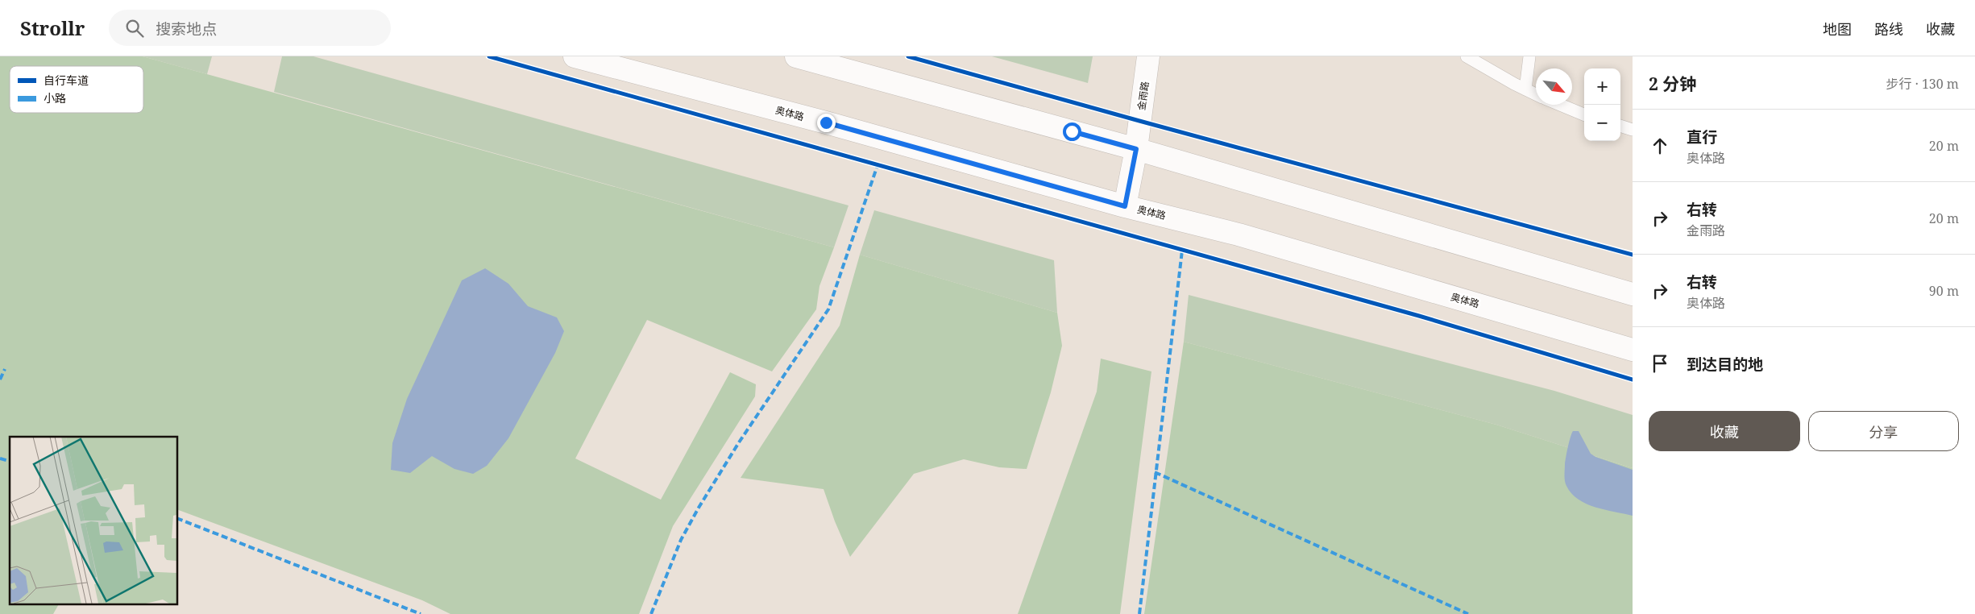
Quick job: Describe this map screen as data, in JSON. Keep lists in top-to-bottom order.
{
  "streets": {
    "main road": ["金雨路", "奥体路"]
  },
  "crossings": [
    ["金雨路", "奥体路"]
  ],
  "legend": ["自行车道", "小路"],
  "north": "bottom right",
  "page": {
    "header": "Strollr",
    "search": "搜索地点",
    "nav": ["地图", "路线", "收藏"],
    "heading": ["2 分钟", "步行 · 130 m"],
    "map_buttons": ["+", "−"],
    "list": [
      ["直行", "奥体路", "20 m"],
      ["右转", "金雨路", "20 m"],
      ["右转", "奥体路", "90 m"],
      "到达目的地"
    ],
    "buttons": ["收藏", "分享"]
  }
}
